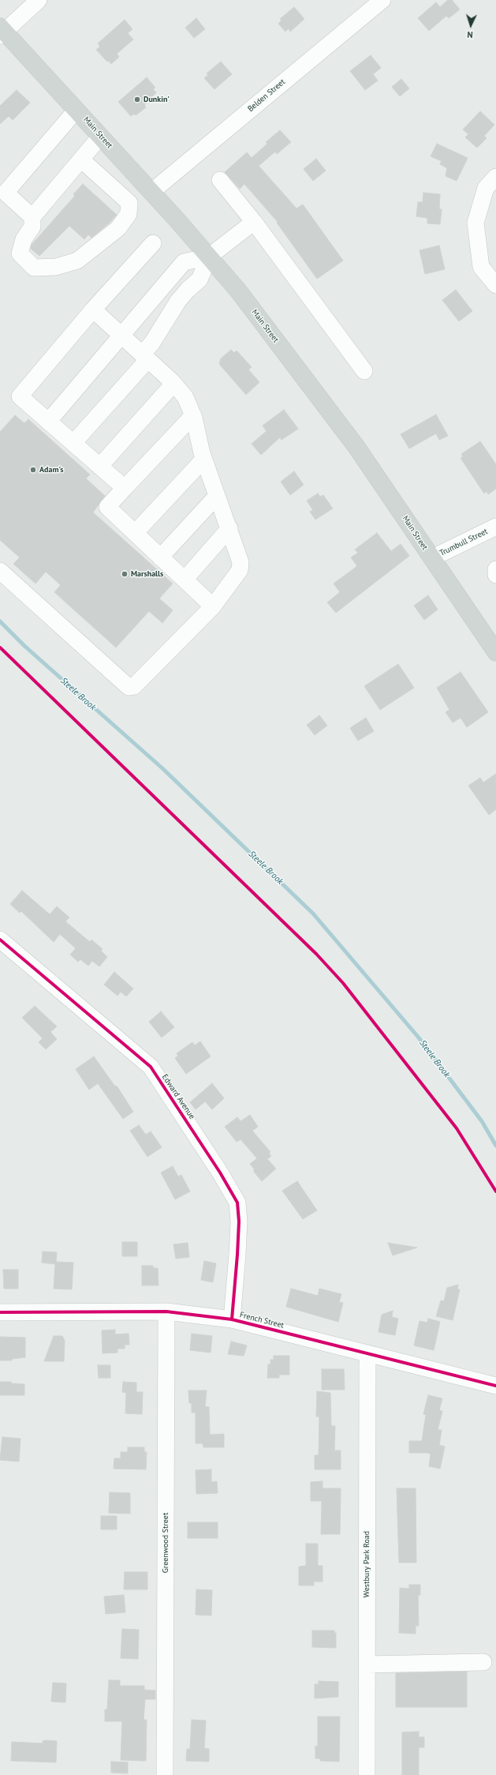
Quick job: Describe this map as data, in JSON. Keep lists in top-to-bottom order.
{
  "streets": {
    "main road": ["Main Street"],
    "street": [
      "Belden Street",
      "Trumbull Street",
      "Edward Avenue",
      "French Street",
      "Greenwood Street",
      "Westbury Park Road"
    ]
  },
  "crossings": [
    ["Belden Street", "Main Street"],
    ["Main Street", "Trumbull Street"],
    ["Edward Avenue", "French Street"],
    ["French Street", "Greenwood Street"],
    ["French Street", "Westbury Park Road"]
  ],
  "water": ["Steele Brook"],
  "places": ["Dunkin'", "Adam's", "Marshalls"],
  "north": "bottom"
}
